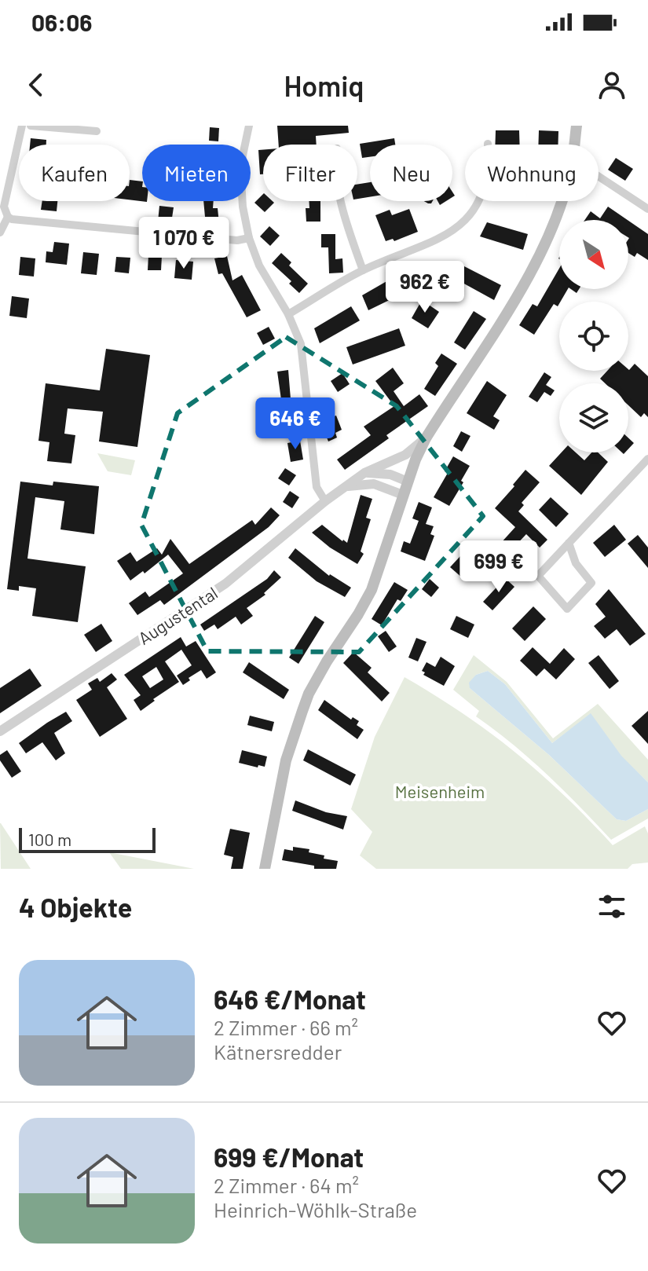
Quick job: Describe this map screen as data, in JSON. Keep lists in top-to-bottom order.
{
  "streets": {
    "street": ["Augustental"]
  },
  "parks": ["Meisenheim"],
  "scale_bar": "100 m",
  "north": "bottom right",
  "page": {
    "status": "06:06",
    "header": "Homiq",
    "chip": [
      "Kaufen",
      "Mieten",
      "Filter",
      "Neu",
      "Wohnung"
    ],
    "price": [
      "1 070 €",
      "962 €",
      "646 €",
      "699 €"
    ],
    "scale": "100 m",
    "heading": "4 Objekte",
    "list": [
      {
        "name": "646 €/Monat",
        "note": "2 Zimmer · 66 m² · Kätnersredder"
      },
      {
        "name": "699 €/Monat",
        "note": "2 Zimmer · 64 m² · Heinrich-Wöhlk-Straße"
      }
    ]
  }
}
